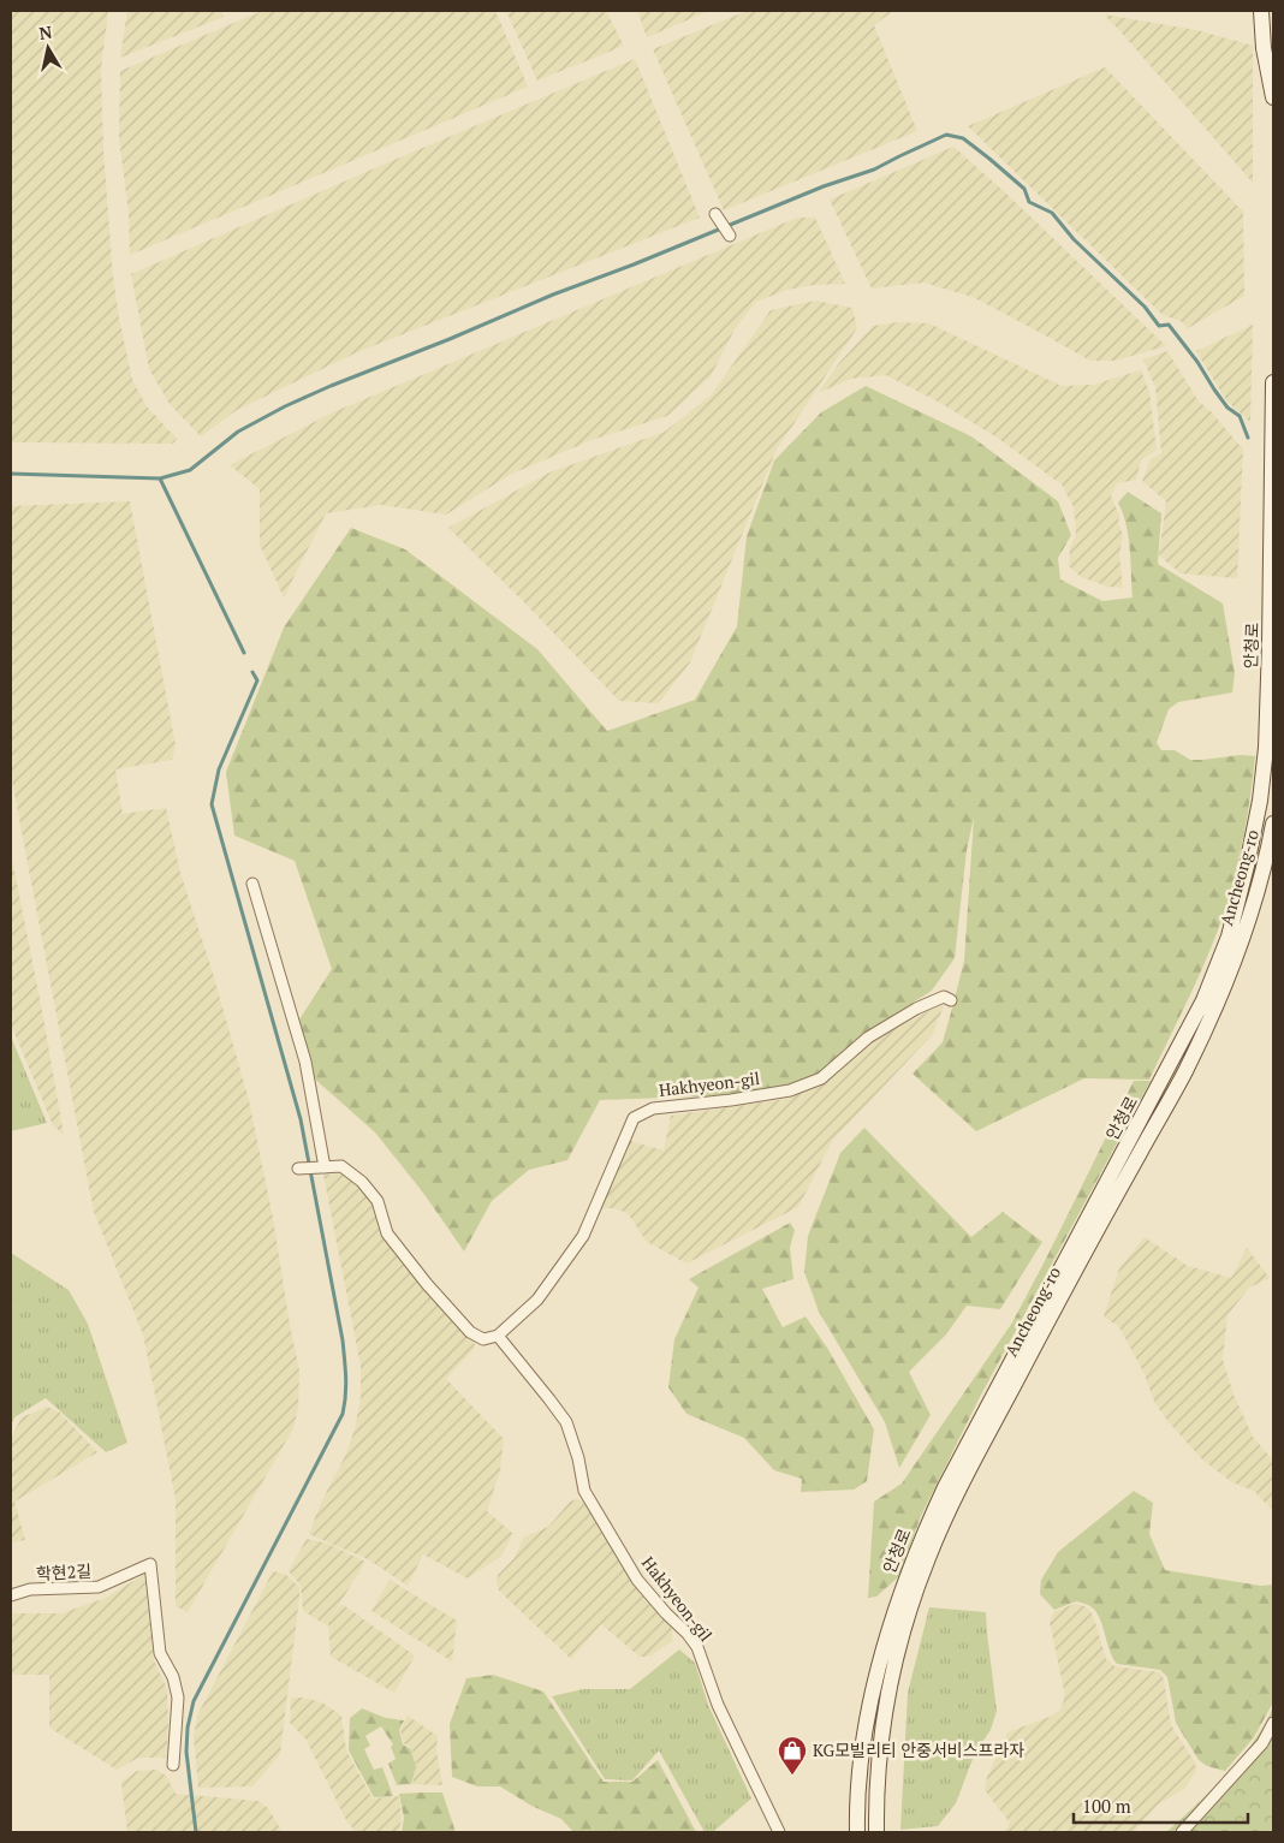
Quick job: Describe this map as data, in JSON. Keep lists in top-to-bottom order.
{
  "streets": {
    "street": [
      "안청로",
      "Ancheong-ro",
      "Hakhyeon-gil",
      "학현2길"
    ]
  },
  "places": {
    "shop": ["KG모빌리티 안중서비스프라자"]
  },
  "scale_bar": "100 m",
  "north": "top"
}
